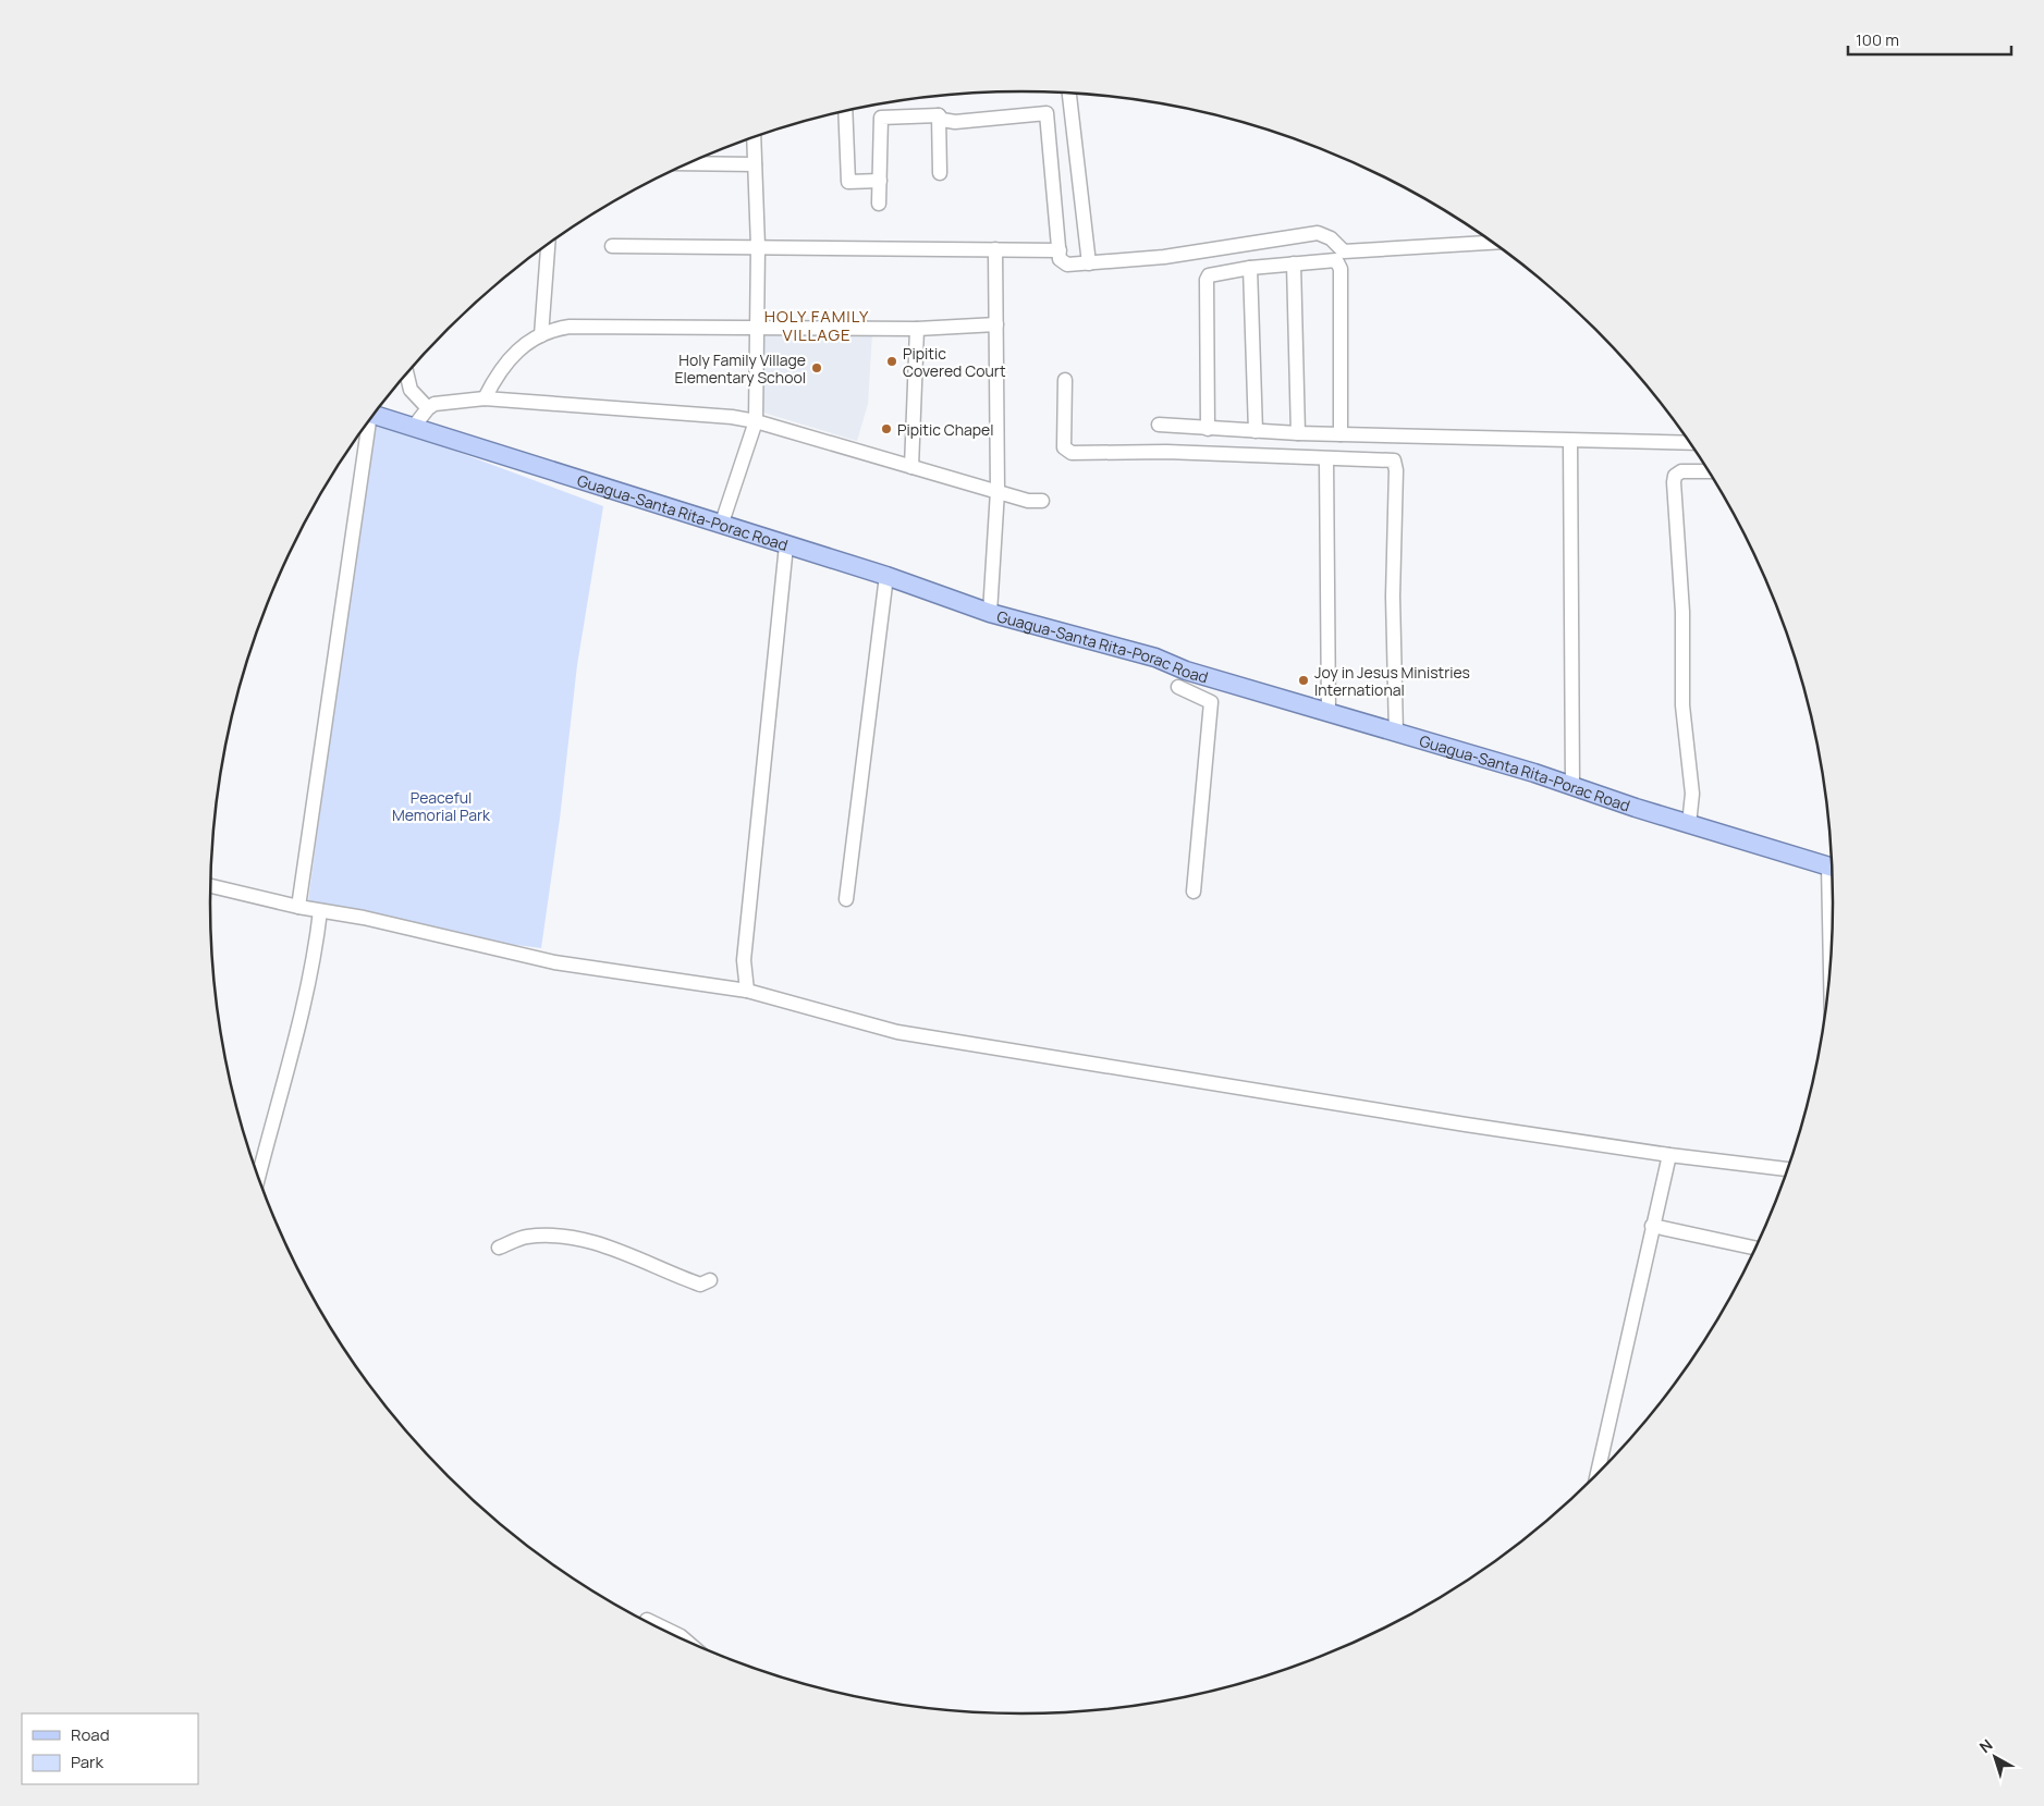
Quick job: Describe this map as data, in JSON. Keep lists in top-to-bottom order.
{
  "streets": {
    "main road": ["Guagua-Santa Rita-Porac Road"]
  },
  "districts": ["HOLY FAMILY VILLAGE"],
  "parks": ["Peaceful Memorial Park"],
  "places": [
    "Pipitic Covered Court",
    "Holy Family Village Elementary School",
    "Pipitic Chapel",
    "Joy in Jesus Ministries International"
  ],
  "legend": ["Road", "Park"],
  "scale_bar": "100 m",
  "north": "top left"
}
